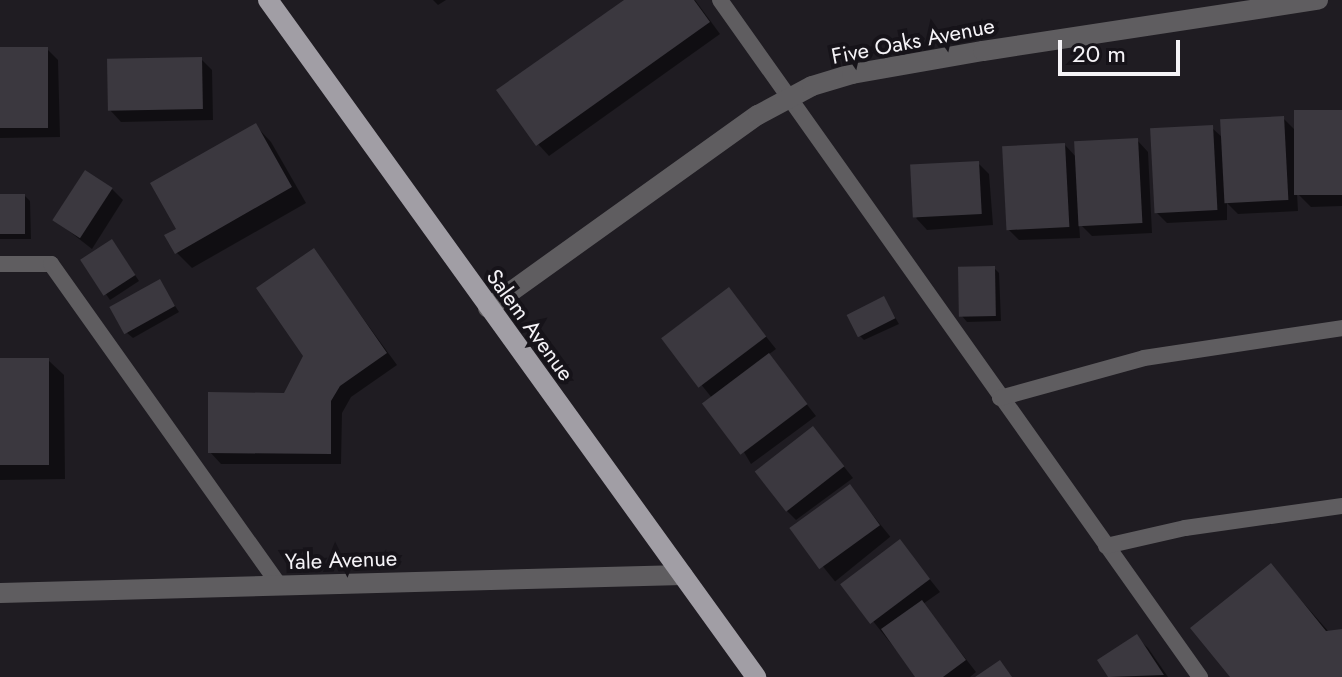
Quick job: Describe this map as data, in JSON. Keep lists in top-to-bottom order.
{
  "streets": {
    "main road": ["Salem Avenue"],
    "street": ["Five Oaks Avenue", "Yale Avenue"]
  },
  "crossings": [
    ["Five Oaks Avenue", "Salem Avenue"],
    ["Salem Avenue", "Yale Avenue"]
  ],
  "scale_bar": "20 m"
}
